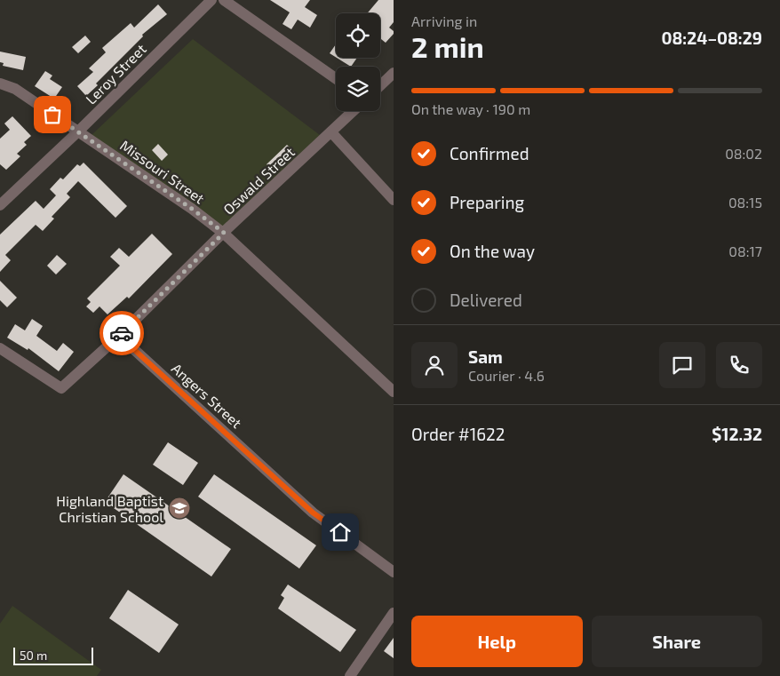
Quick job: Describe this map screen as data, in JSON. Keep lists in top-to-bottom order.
{
  "streets": {
    "street": [
      "Leroy Street",
      "Missouri Street",
      "Oswald Street",
      "Angers Street"
    ]
  },
  "crossings": [
    ["Leroy Street", "Missouri Street"],
    ["Missouri Street", "Oswald Street"],
    ["Oswald Street", "Angers Street"]
  ],
  "places": {
    "school or university": ["Highland Baptist Christian School"]
  },
  "scale_bar": "50 m",
  "page": {
    "heading": ["2 min", "Arriving in", "08:24–08:29"],
    "panel": [
      "Sam",
      "Courier · 4.6",
      "Order #1622",
      "$12.32"
    ],
    "bar": "On the way · 190 m",
    "list": [
      ["Confirmed", "08:02"],
      ["Preparing", "08:15"],
      ["On the way", "08:17"],
      "Delivered"
    ],
    "buttons": ["Help", "Share"],
    "scale": "50 m"
  }
}
